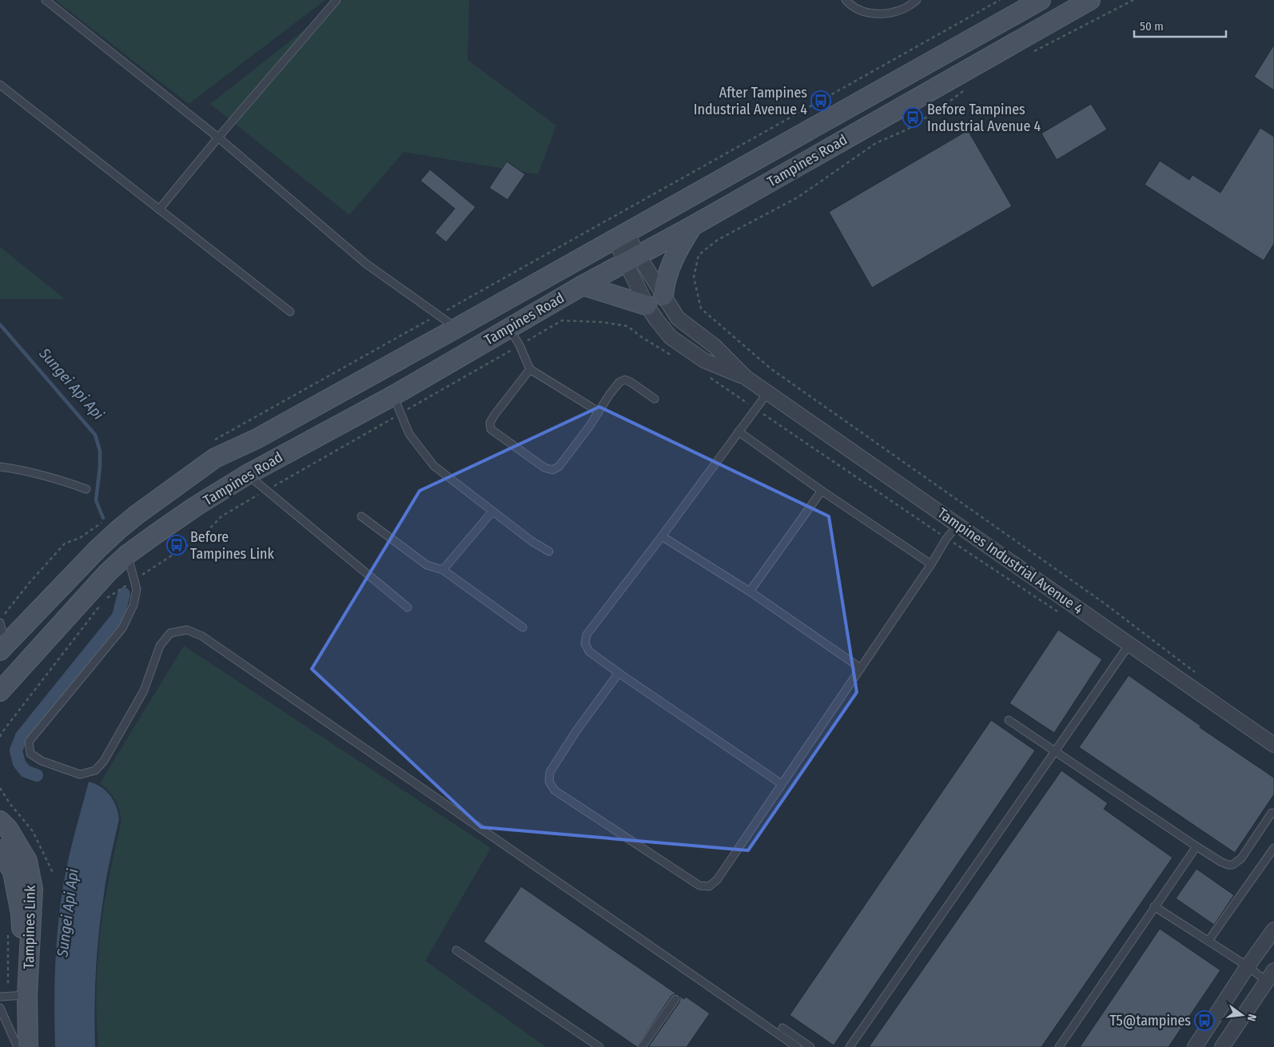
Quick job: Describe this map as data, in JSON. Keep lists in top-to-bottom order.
{
  "streets": {
    "main road": ["Tampines Road", "Tampines Link"],
    "street": ["Tampines Industrial Avenue 4"]
  },
  "crossings": [
    ["Tampines Road", "Tampines Industrial Avenue 4"]
  ],
  "water": ["Sungei Api Api"],
  "places": {
    "bus stop": [
      "After Tampines Industrial Avenue 4",
      "Before Tampines Industrial Avenue 4",
      "Before Tampines Link",
      "T5@tampines"
    ]
  },
  "scale_bar": "50 m",
  "north": "right"
}
